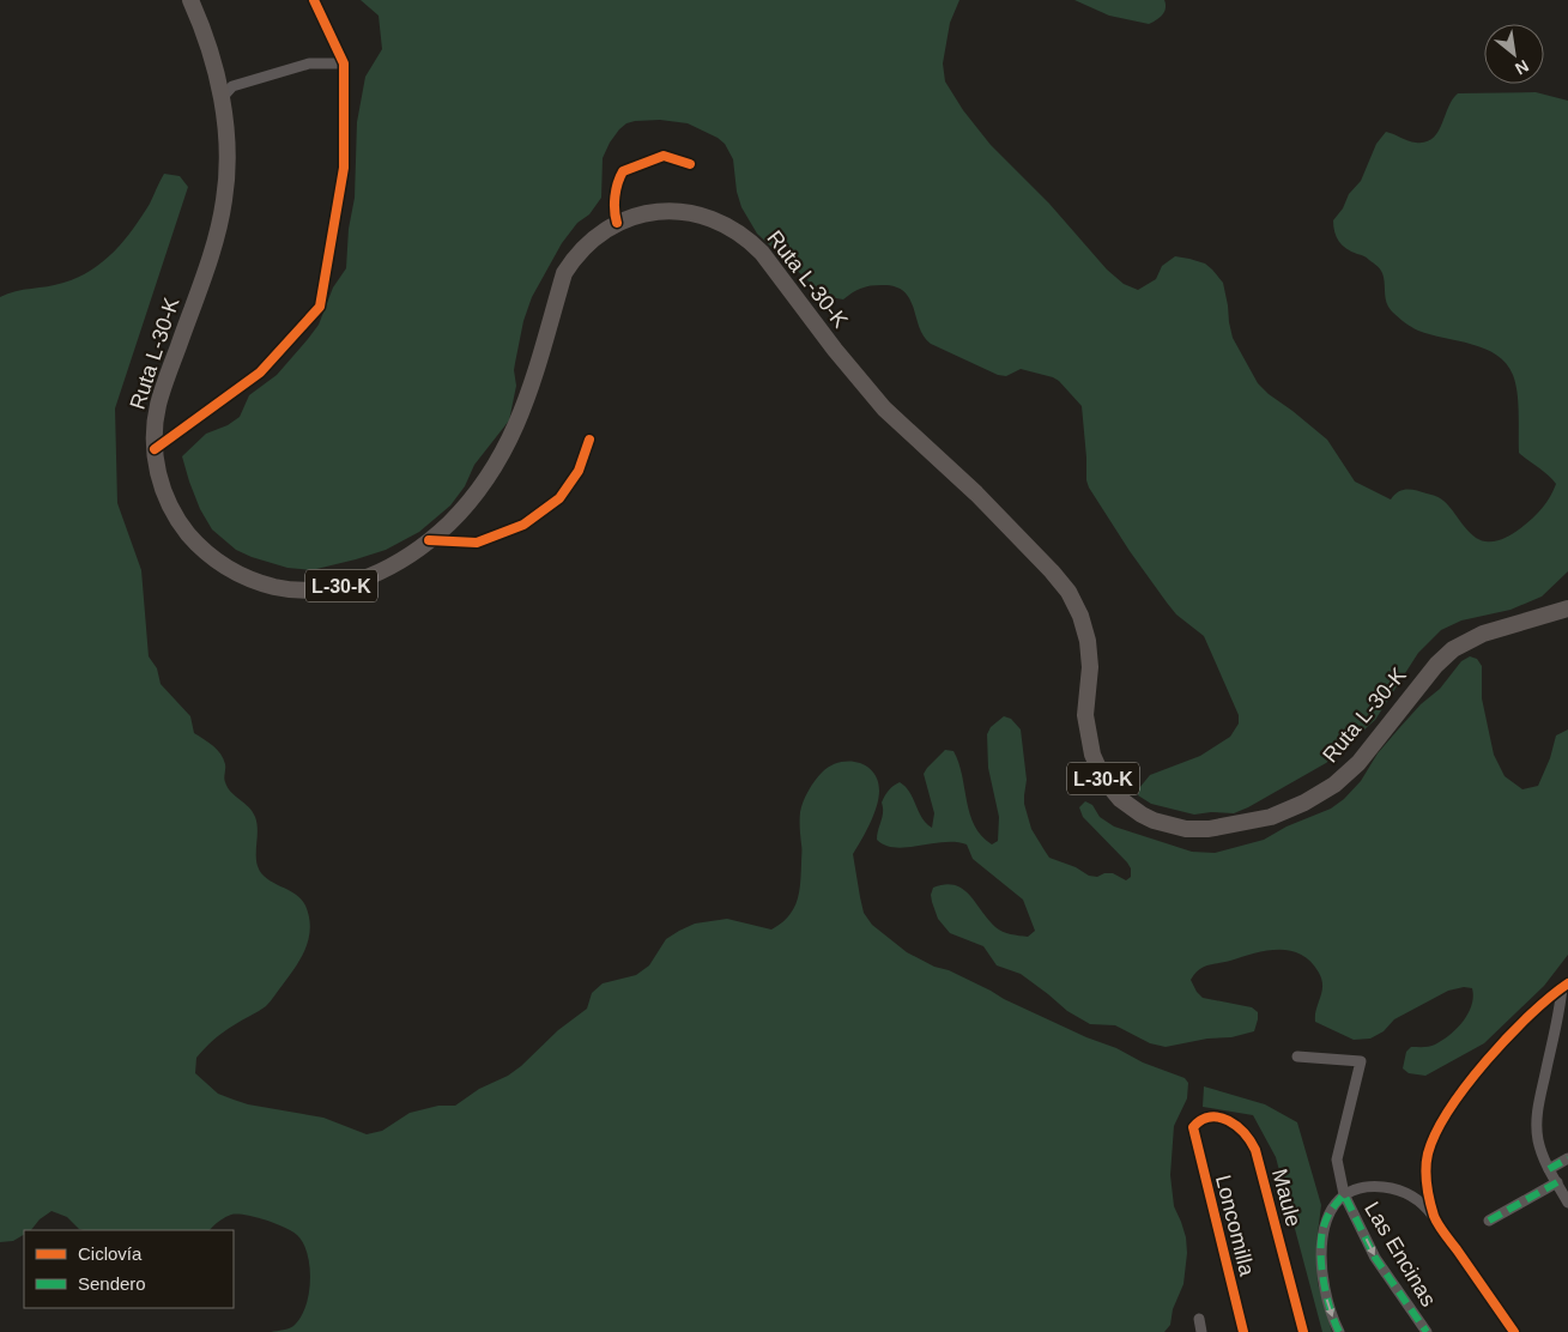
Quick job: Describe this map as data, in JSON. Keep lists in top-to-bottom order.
{
  "streets": {
    "main road": ["Ruta L-30-K", "L-30-K"],
    "street": ["Maule", "Loncomilla", "Las Encinas"]
  },
  "crossings": [
    ["Maule", "Loncomilla"]
  ],
  "legend": ["Ciclovía", "Sendero"],
  "north": "bottom right"
}
